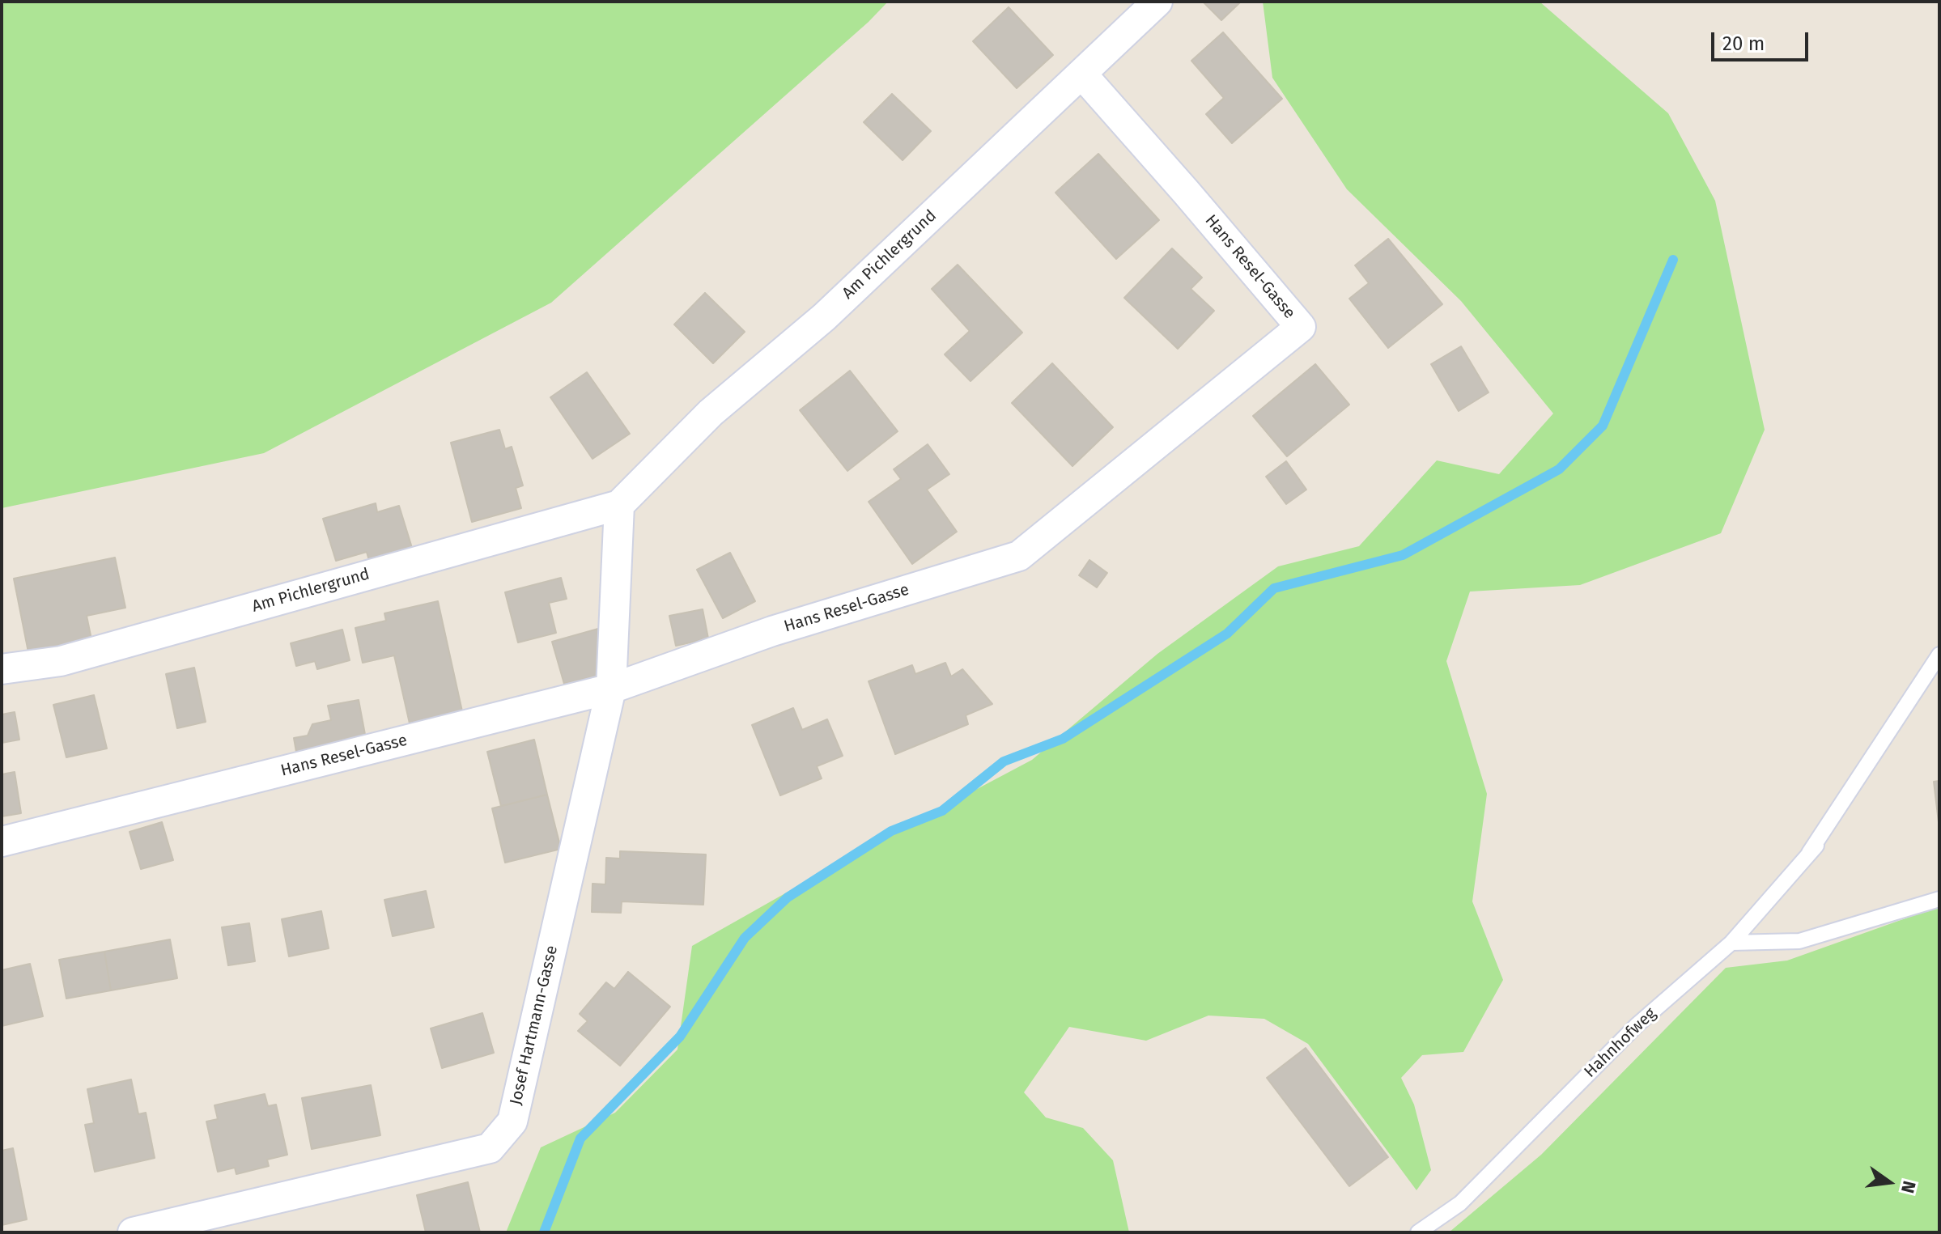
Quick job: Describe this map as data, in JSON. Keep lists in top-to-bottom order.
{
  "streets": {
    "street": ["Am Pichlergrund", "Hans Resel-Gasse", "Josef Hartmann-Gasse"],
    "lane": ["Hahnhofweg"]
  },
  "crossings": [
    ["Am Pichlergrund", "Hans Resel-Gasse"],
    ["Hans Resel-Gasse", "Josef Hartmann-Gasse"]
  ],
  "scale_bar": "20 m",
  "north": "right"
}
